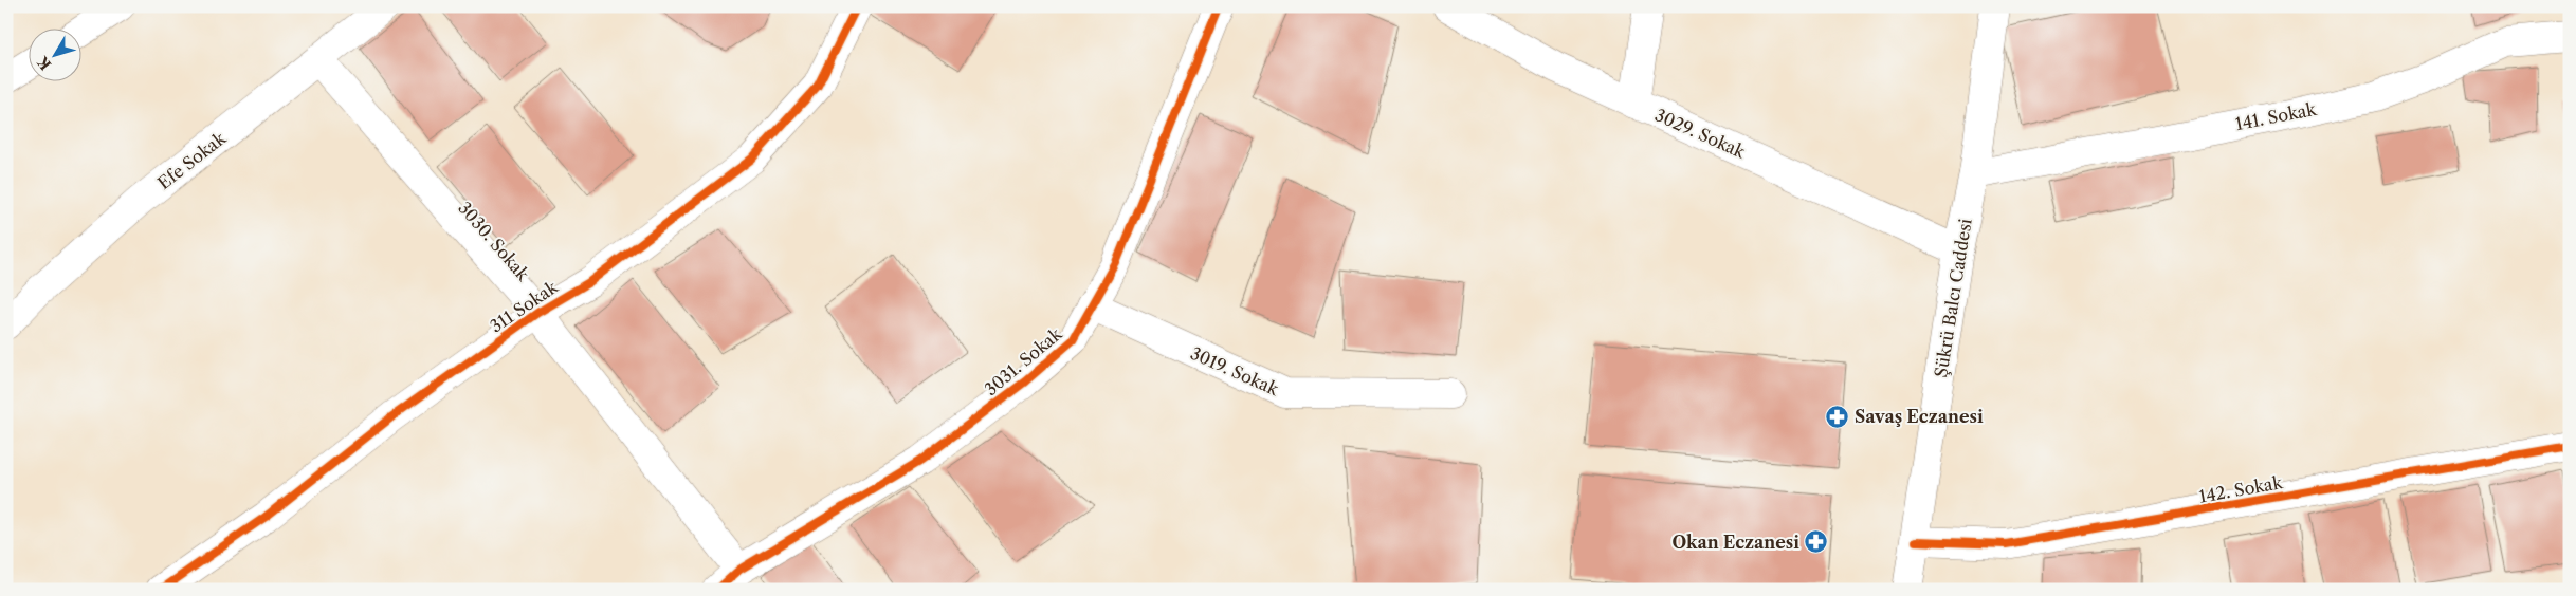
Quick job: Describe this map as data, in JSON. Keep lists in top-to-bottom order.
{
  "streets": {
    "street": [
      "141. Sokak",
      "3029. Sokak",
      "Efe Sokak",
      "3030. Sokak",
      "Şükrü Balcı Caddesi",
      "311 Sokak",
      "3031. Sokak",
      "3019. Sokak",
      "142. Sokak"
    ]
  },
  "crossings": [
    ["141. Sokak", "Şükrü Balcı Caddesi"],
    ["3029. Sokak", "Şükrü Balcı Caddesi"],
    ["Efe Sokak", "3030. Sokak"],
    ["3030. Sokak", "311 Sokak"],
    ["3030. Sokak", "3031. Sokak"],
    ["Şükrü Balcı Caddesi", "142. Sokak"],
    ["3031. Sokak", "3019. Sokak"]
  ],
  "places": {
    "pharmacy": ["Savaş Eczanesi", "Okan Eczanesi"]
  },
  "north": "bottom left"
}
